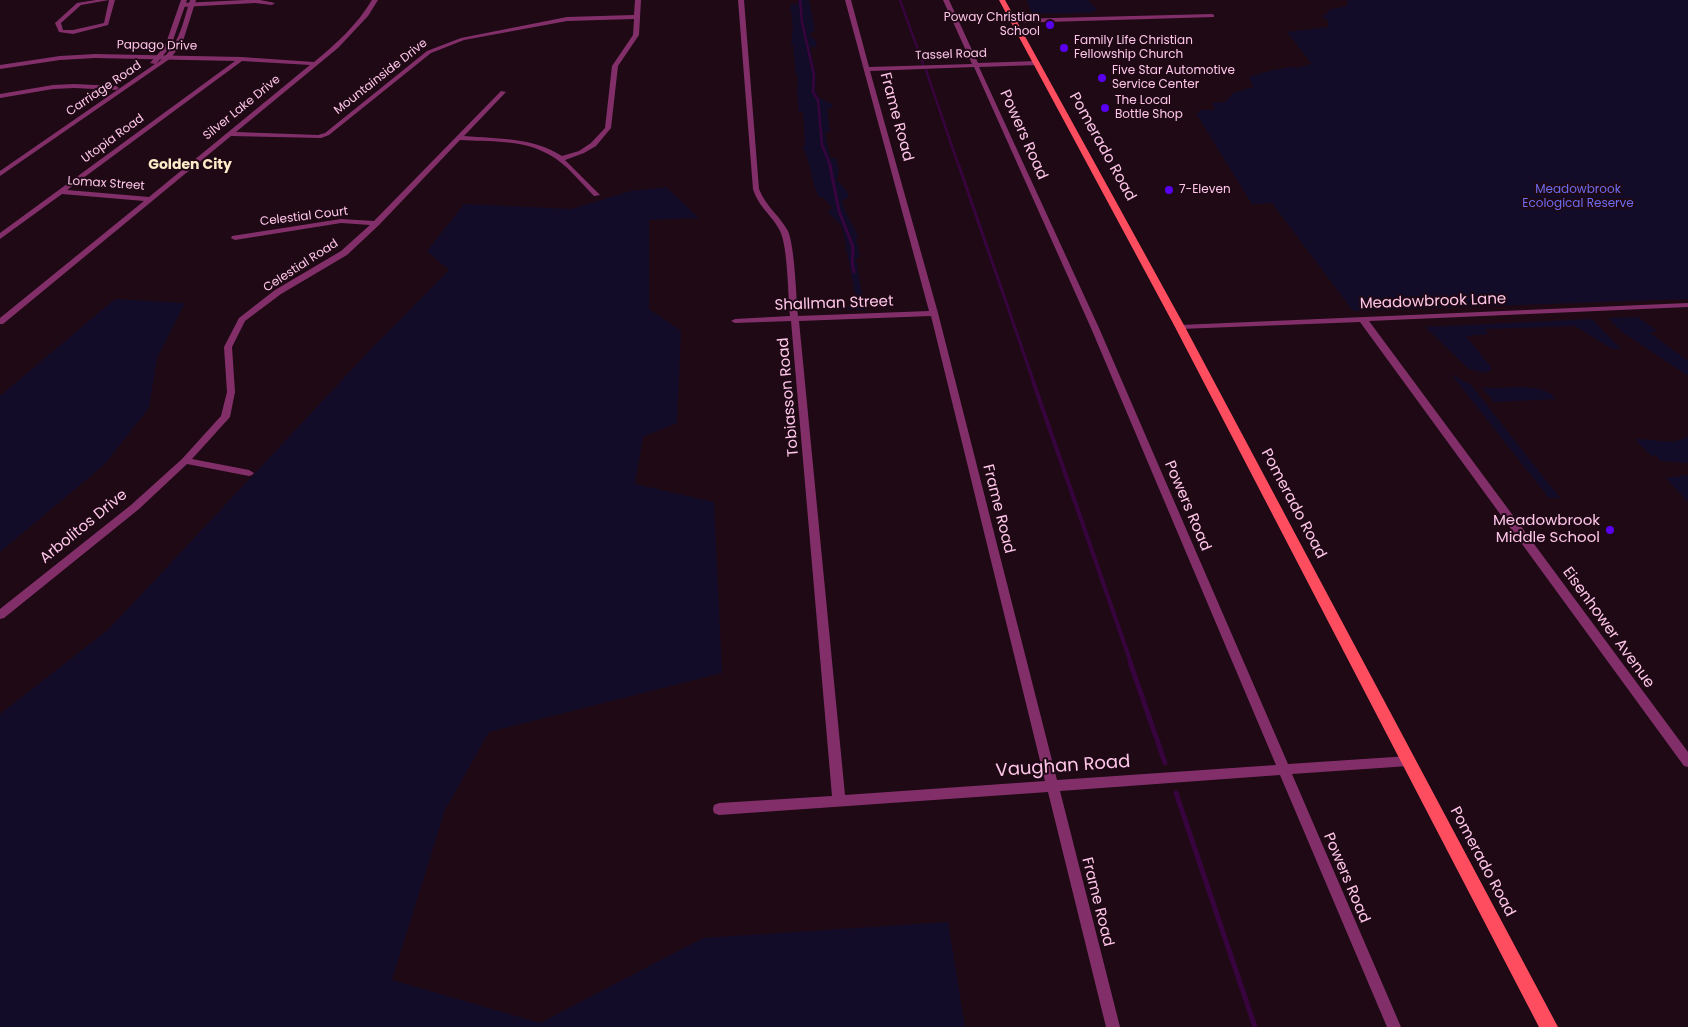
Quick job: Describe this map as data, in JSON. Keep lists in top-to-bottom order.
{
  "streets": {
    "main road": ["Pomerado Road"],
    "street": [
      "Papago Drive",
      "Tassel Road",
      "Mountainside Drive",
      "Carriage Road",
      "Silver Lake Drive",
      "Frame Road",
      "Powers Road",
      "Utopia Road",
      "Lomax Street",
      "Celestial Court",
      "Celestial Road",
      "Meadowbrook Lane",
      "Shallman Street",
      "Tobiasson Road",
      "Arbolitos Drive",
      "Eisenhower Avenue",
      "Vaughan Road"
    ]
  },
  "crossings": [
    ["Papago Drive", "Carriage Road"],
    ["Papago Drive", "Silver Lake Drive"],
    ["Papago Drive", "Utopia Road"],
    ["Tassel Road", "Frame Road"],
    ["Tassel Road", "Powers Road"],
    ["Tassel Road", "Pomerado Road"],
    ["Mountainside Drive", "Silver Lake Drive"],
    ["Silver Lake Drive", "Lomax Street"],
    ["Frame Road", "Shallman Street"],
    ["Frame Road", "Vaughan Road"],
    ["Powers Road", "Vaughan Road"],
    ["Utopia Road", "Lomax Street"],
    ["Pomerado Road", "Meadowbrook Lane"],
    ["Pomerado Road", "Vaughan Road"],
    ["Celestial Court", "Celestial Road"],
    ["Celestial Road", "Arbolitos Drive"],
    ["Meadowbrook Lane", "Eisenhower Avenue"],
    ["Shallman Street", "Tobiasson Road"],
    ["Tobiasson Road", "Vaughan Road"]
  ],
  "districts": ["Golden City"],
  "parks": ["Meadowbrook Ecological Reserve"],
  "places": [
    "Poway Christian School",
    "Family Life Christian Fellowship Church",
    "Five Star Automotive Service Center",
    "The Local Bottle Shop",
    "7-Eleven",
    "Meadowbrook Middle School"
  ]
}
